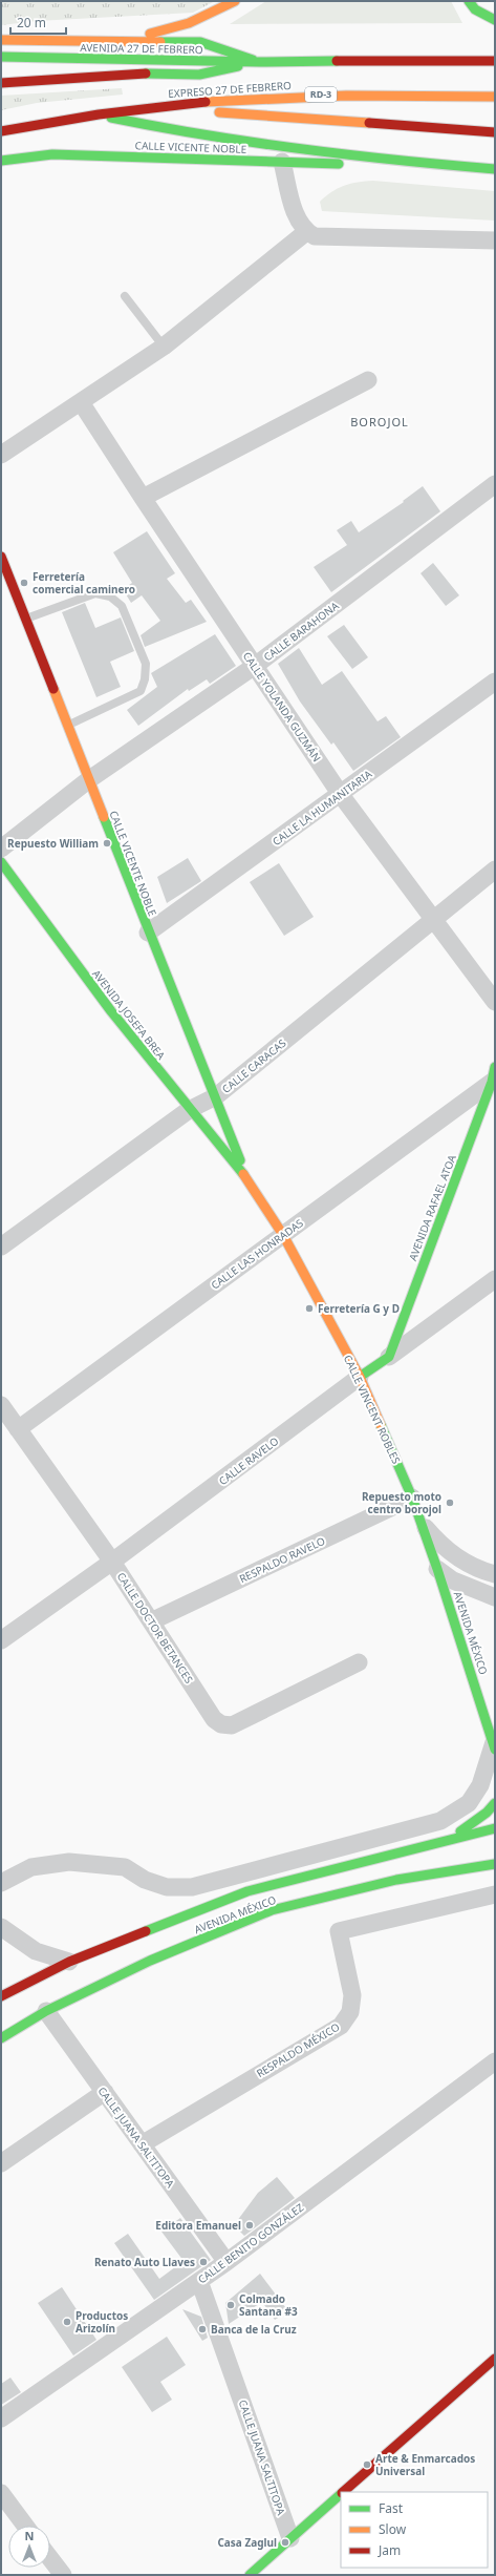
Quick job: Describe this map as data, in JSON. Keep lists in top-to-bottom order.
{
  "streets": {
    "main road": [
      "AVENIDA 27 DE FEBRERO",
      "EXPRESO 27 DE FEBRERO",
      "RD-3",
      "CALLE VICENTE NOBLE",
      "AVENIDA JOSEFA BREA",
      "AVENIDA RAFAEL ATOA",
      "CALLE VINCENT ROBLES",
      "CALLE RAVELO",
      "AVENIDA MÉXICO"
    ],
    "street": [
      "CALLE BARAHONA",
      "CALLE YOLANDA GUZMÁN",
      "CALLE LA HUMANITARIA",
      "CALLE CARACAS",
      "CALLE LAS HONRADAS",
      "RESPALDO RAVELO",
      "CALLE DOCTOR BETANCES",
      "RESPALDO MÉXICO",
      "CALLE JUANA SALTITOPA",
      "CALLE BENITO GONZÁLEZ"
    ]
  },
  "crossings": [
    ["CALLE VICENTE NOBLE", "CALLE BARAHONA"],
    ["CALLE VICENTE NOBLE", "CALLE LA HUMANITARIA"],
    ["CALLE VICENTE NOBLE", "AVENIDA JOSEFA BREA"],
    ["CALLE VICENTE NOBLE", "CALLE CARACAS"],
    ["CALLE VICENTE NOBLE", "CALLE VINCENT ROBLES"],
    ["CALLE BARAHONA", "CALLE YOLANDA GUZMÁN"],
    ["CALLE YOLANDA GUZMÁN", "CALLE LA HUMANITARIA"],
    ["CALLE YOLANDA GUZMÁN", "CALLE CARACAS"],
    ["AVENIDA JOSEFA BREA", "CALLE CARACAS"],
    ["AVENIDA JOSEFA BREA", "CALLE VINCENT ROBLES"],
    ["AVENIDA RAFAEL ATOA", "CALLE LAS HONRADAS"],
    ["AVENIDA RAFAEL ATOA", "CALLE RAVELO"],
    ["CALLE LAS HONRADAS", "CALLE VINCENT ROBLES"],
    ["CALLE LAS HONRADAS", "CALLE DOCTOR BETANCES"],
    ["CALLE VINCENT ROBLES", "CALLE RAVELO"],
    ["CALLE VINCENT ROBLES", "RESPALDO RAVELO"],
    ["CALLE VINCENT ROBLES", "AVENIDA MÉXICO"],
    ["CALLE RAVELO", "CALLE DOCTOR BETANCES"],
    ["RESPALDO RAVELO", "CALLE DOCTOR BETANCES"],
    ["AVENIDA MÉXICO", "CALLE JUANA SALTITOPA"],
    ["RESPALDO MÉXICO", "CALLE JUANA SALTITOPA"],
    ["CALLE JUANA SALTITOPA", "CALLE BENITO GONZÁLEZ"]
  ],
  "districts": ["BOROJOL"],
  "places": [
    "Ferretería comercial caminero",
    "Repuesto William",
    "Ferretería G y D",
    "Repuesto moto centro borojol",
    "Editora Emanuel",
    "Renato Auto Llaves",
    "Colmado Santana #3",
    "Productos Arizolín",
    "Banca de la Cruz",
    "Arte & Enmarcados Universal",
    "Casa Zaglul"
  ],
  "legend": ["Fast", "Slow", "Jam"],
  "scale_bar": "20 m",
  "north": "top"
}
